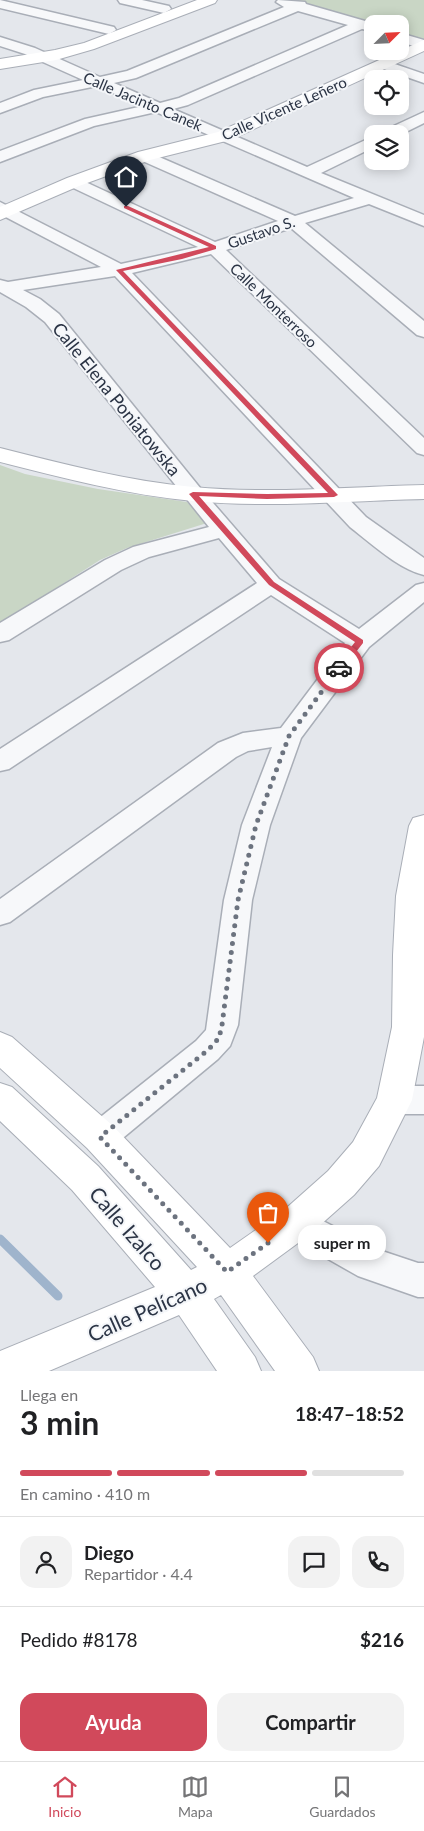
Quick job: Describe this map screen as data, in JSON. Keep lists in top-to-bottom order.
{
  "streets": {
    "street": [
      "Calle Jacinto Canek",
      "Calle Vicente Leñero",
      "Gustavo S.",
      "Calle Monterroso",
      "Calle Elena Poniatowska",
      "Calle Izalco",
      "Calle Pelícano"
    ]
  },
  "crossings": [
    ["Calle Jacinto Canek", "Calle Vicente Leñero"],
    ["Calle Jacinto Canek", "Gustavo S."],
    ["Calle Vicente Leñero", "Calle Monterroso"],
    ["Gustavo S.", "Calle Monterroso"],
    ["Gustavo S.", "Calle Elena Poniatowska"],
    ["Calle Izalco", "Calle Pelícano"]
  ],
  "places": ["super m"],
  "north": "top right",
  "page": {
    "bubble": "super m",
    "heading": ["3 min", "Llega en", "18:47–18:52"],
    "panel": [
      "Diego",
      "Repartidor · 4.4",
      "Pedido #8178",
      "$216"
    ],
    "bar": "En camino · 410 m",
    "buttons": ["Ayuda", "Compartir"],
    "tabs": ["Inicio", "Mapa", "Guardados"]
  }
}
